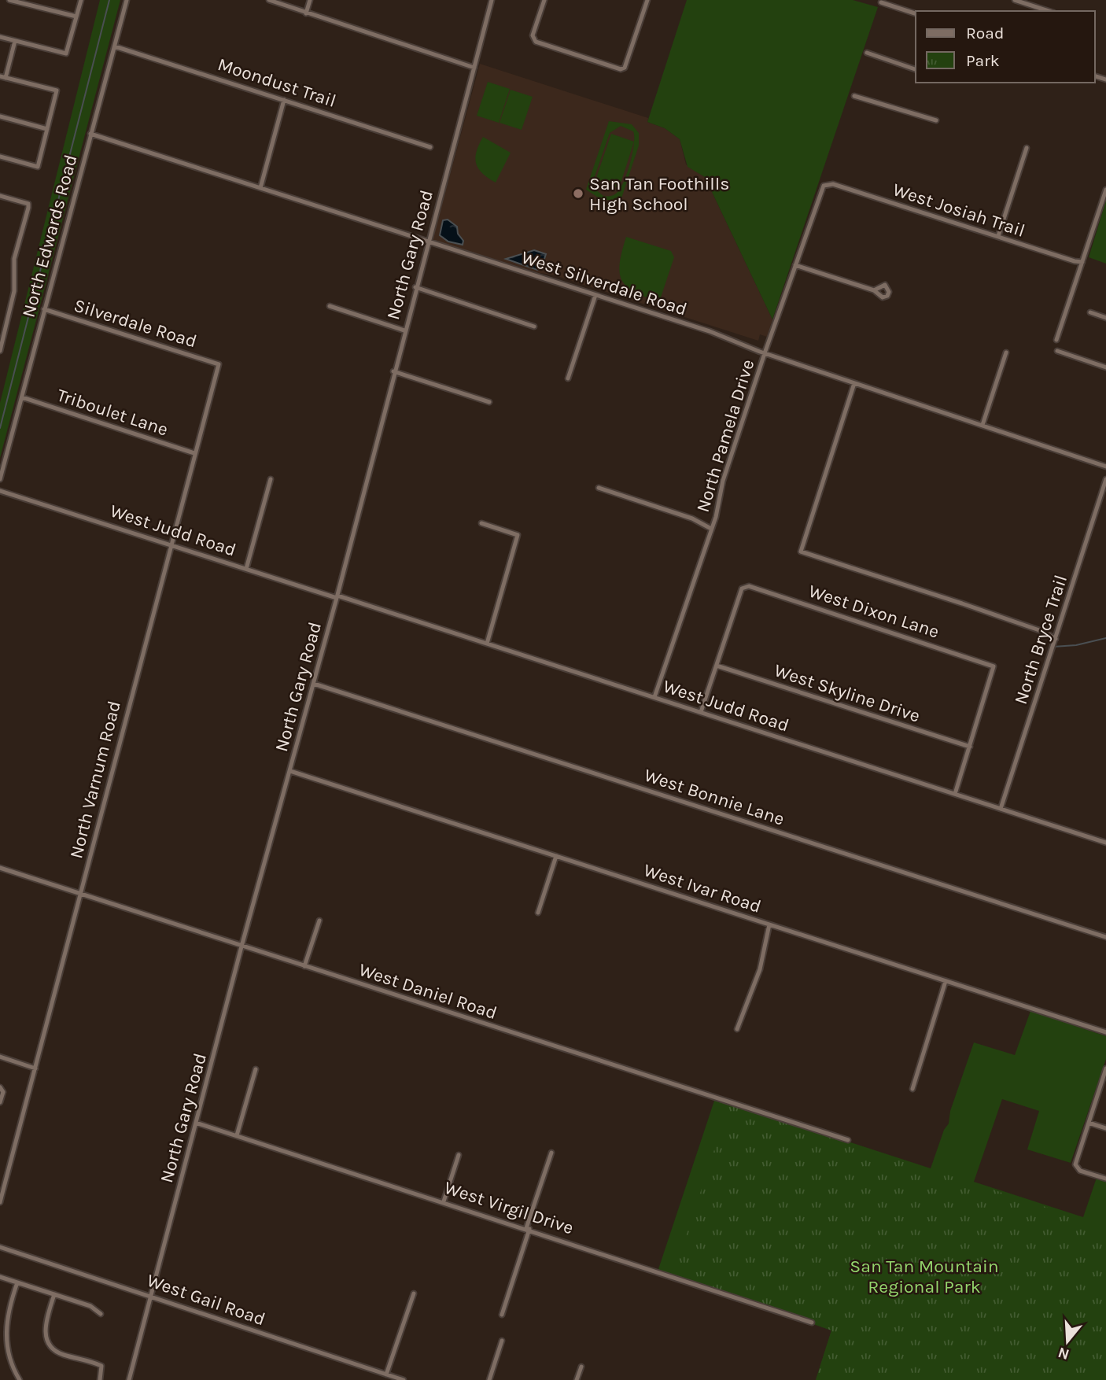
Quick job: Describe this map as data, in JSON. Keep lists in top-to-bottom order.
{
  "streets": {
    "street": [
      "Moondust Trail",
      "West Josiah Trail",
      "North Edwards Road",
      "North Gary Road",
      "West Silverdale Road",
      "Silverdale Road",
      "Triboulet Lane",
      "North Pamela Drive",
      "West Judd Road",
      "West Dixon Lane",
      "North Bryce Trail",
      "West Skyline Drive",
      "North Varnum Road",
      "West Bonnie Lane",
      "West Ivar Road",
      "West Daniel Road",
      "West Virgil Drive",
      "West Gail Road"
    ]
  },
  "crossings": [
    ["Moondust Trail", "North Edwards Road"],
    ["West Josiah Trail", "North Pamela Drive"],
    ["North Edwards Road", "West Silverdale Road"],
    ["North Edwards Road", "Silverdale Road"],
    ["North Edwards Road", "Triboulet Lane"],
    ["North Gary Road", "West Silverdale Road"],
    ["North Gary Road", "West Judd Road"],
    ["North Gary Road", "West Bonnie Lane"],
    ["North Gary Road", "West Ivar Road"],
    ["North Gary Road", "West Daniel Road"],
    ["North Gary Road", "West Virgil Drive"],
    ["North Gary Road", "West Gail Road"],
    ["West Silverdale Road", "North Pamela Drive"],
    ["Silverdale Road", "North Varnum Road"],
    ["Triboulet Lane", "North Varnum Road"],
    ["North Pamela Drive", "West Judd Road"],
    ["West Judd Road", "North Bryce Trail"],
    ["West Judd Road", "North Varnum Road"],
    ["West Dixon Lane", "West Skyline Drive"],
    ["North Varnum Road", "West Daniel Road"]
  ],
  "parks": ["San Tan Mountain Regional Park"],
  "places": ["San Tan Foothills High School"],
  "legend": ["Road", "Park"],
  "north": "bottom"
}
